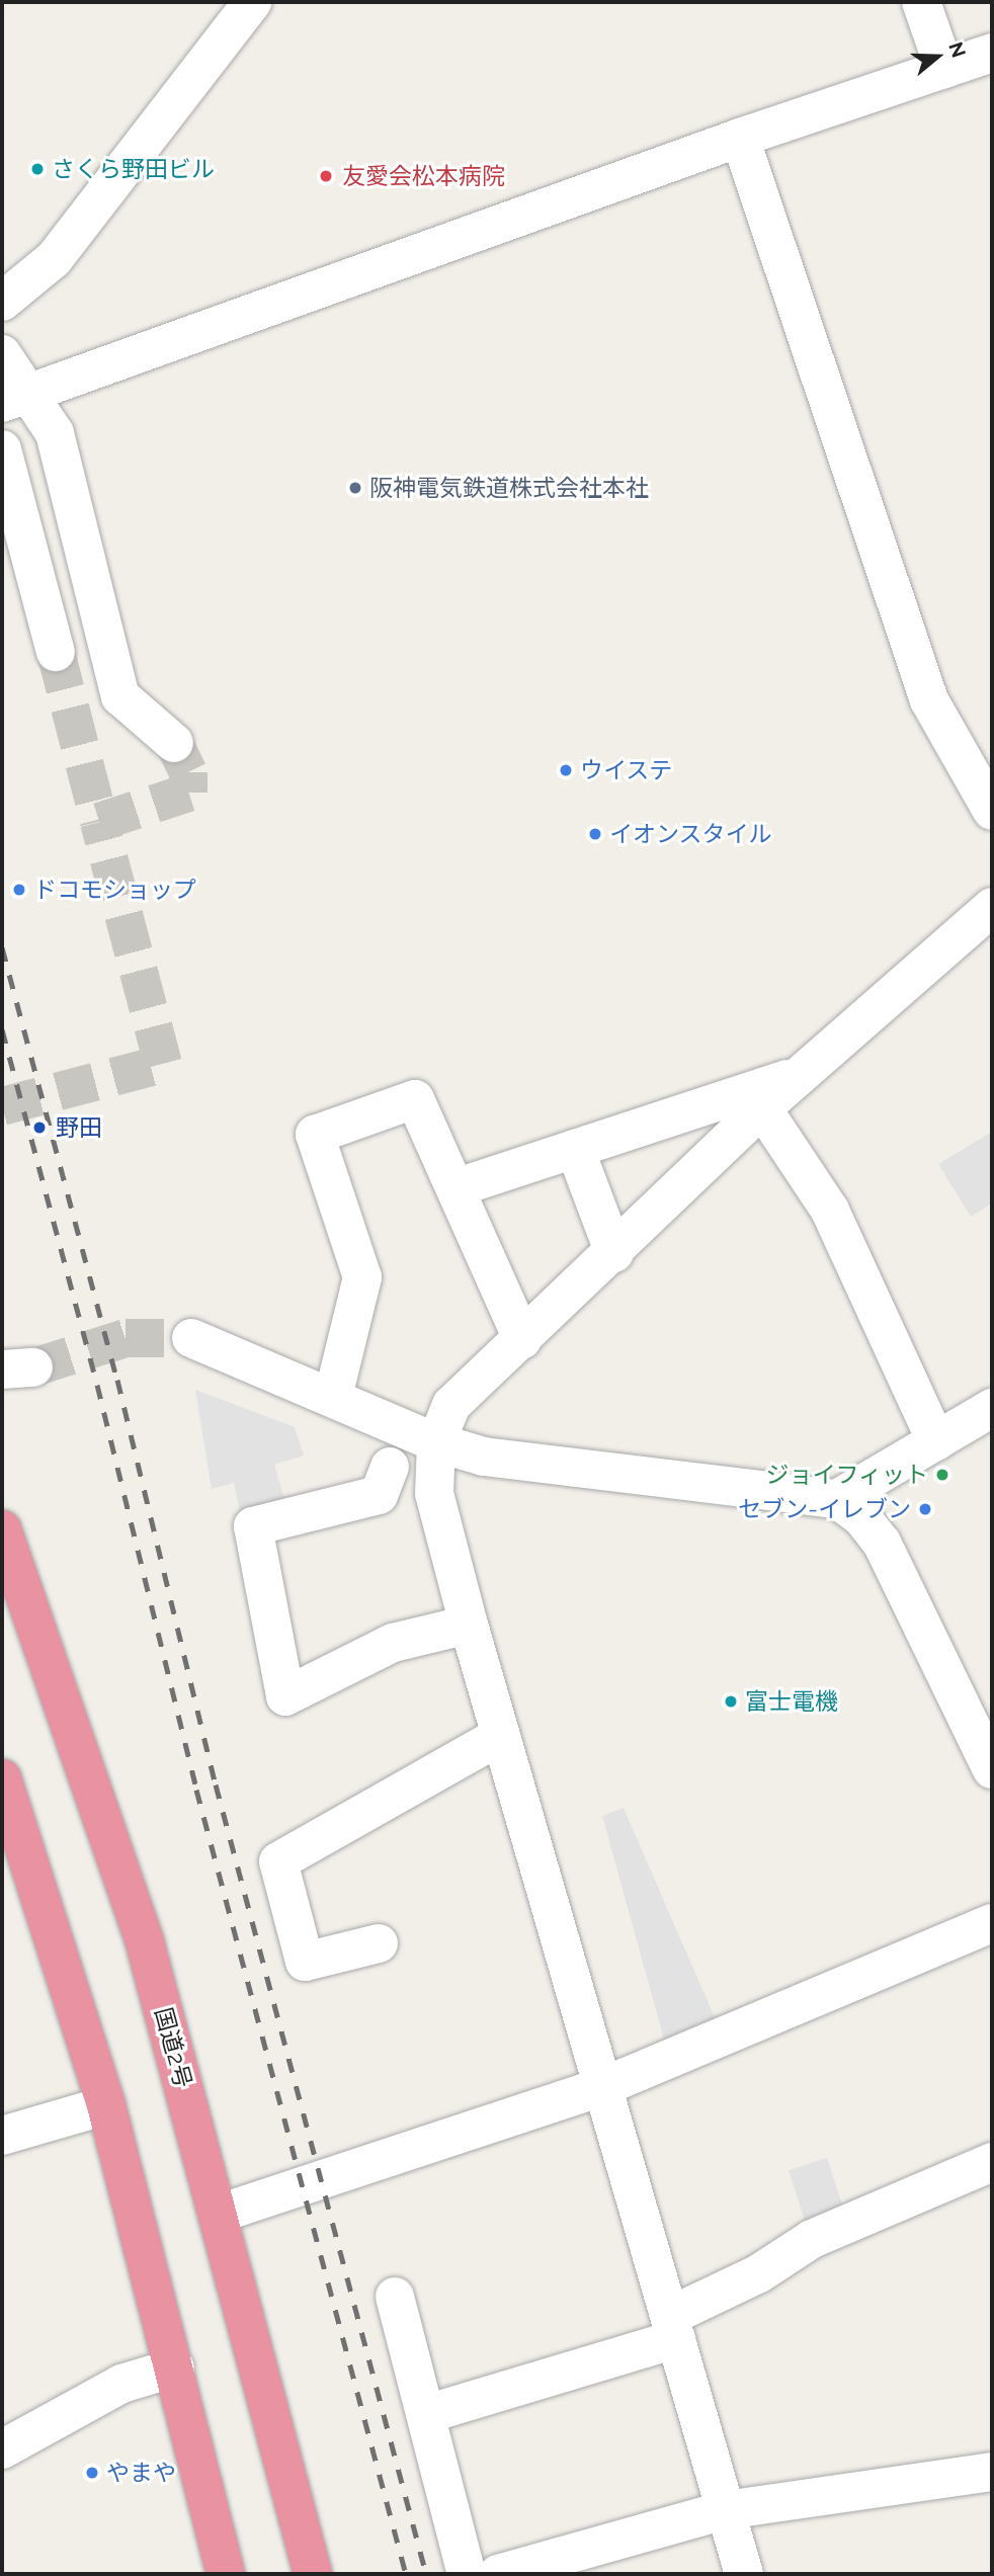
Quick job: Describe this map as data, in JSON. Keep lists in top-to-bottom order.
{
  "streets": {
    "highway": ["国道2号"]
  },
  "places": [
    "さくら野田ビル",
    "友愛会松本病院",
    "阪神電気鉄道株式会社本社",
    "ウイステ",
    "イオンスタイル",
    "ドコモショップ",
    "野田",
    "ジョイフィット",
    "セブン-イレブン",
    "富士電機",
    "やまや"
  ],
  "north": "right"
}
